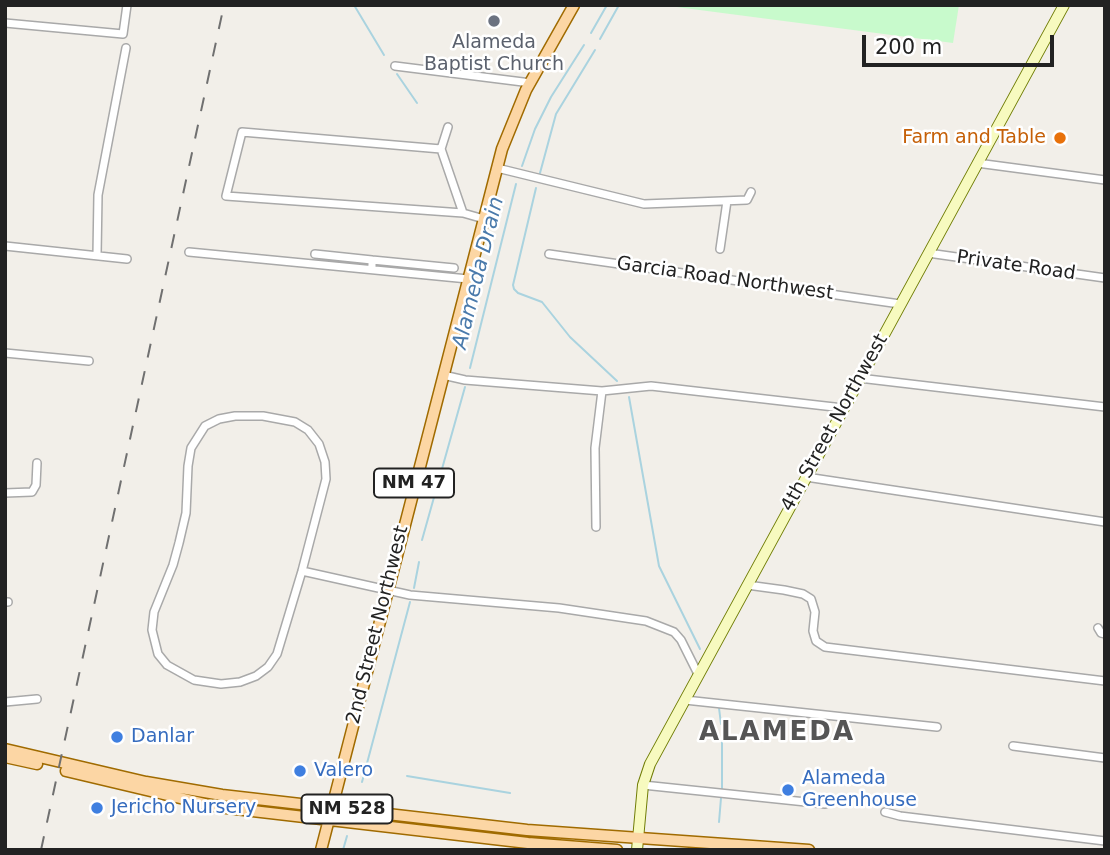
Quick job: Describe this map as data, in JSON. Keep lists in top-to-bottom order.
{
  "streets": {
    "main road": [
      "4th Street Northwest",
      "NM 47",
      "2nd Street Northwest",
      "NM 528"
    ],
    "street": ["Private Road", "Garcia Road Northwest"]
  },
  "crossings": [
    ["Private Road", "4th Street Northwest"],
    ["Garcia Road Northwest", "4th Street Northwest"],
    ["4th Street Northwest", "NM 528"],
    ["2nd Street Northwest", "NM 528"]
  ],
  "districts": ["ALAMEDA"],
  "water": ["Alameda Drain"],
  "places": [
    "Alameda Baptist Church",
    "Farm and Table",
    "Danlar",
    "Valero",
    "Alameda Greenhouse",
    "Jericho Nursery"
  ],
  "scale_bar": "200 m"
}
